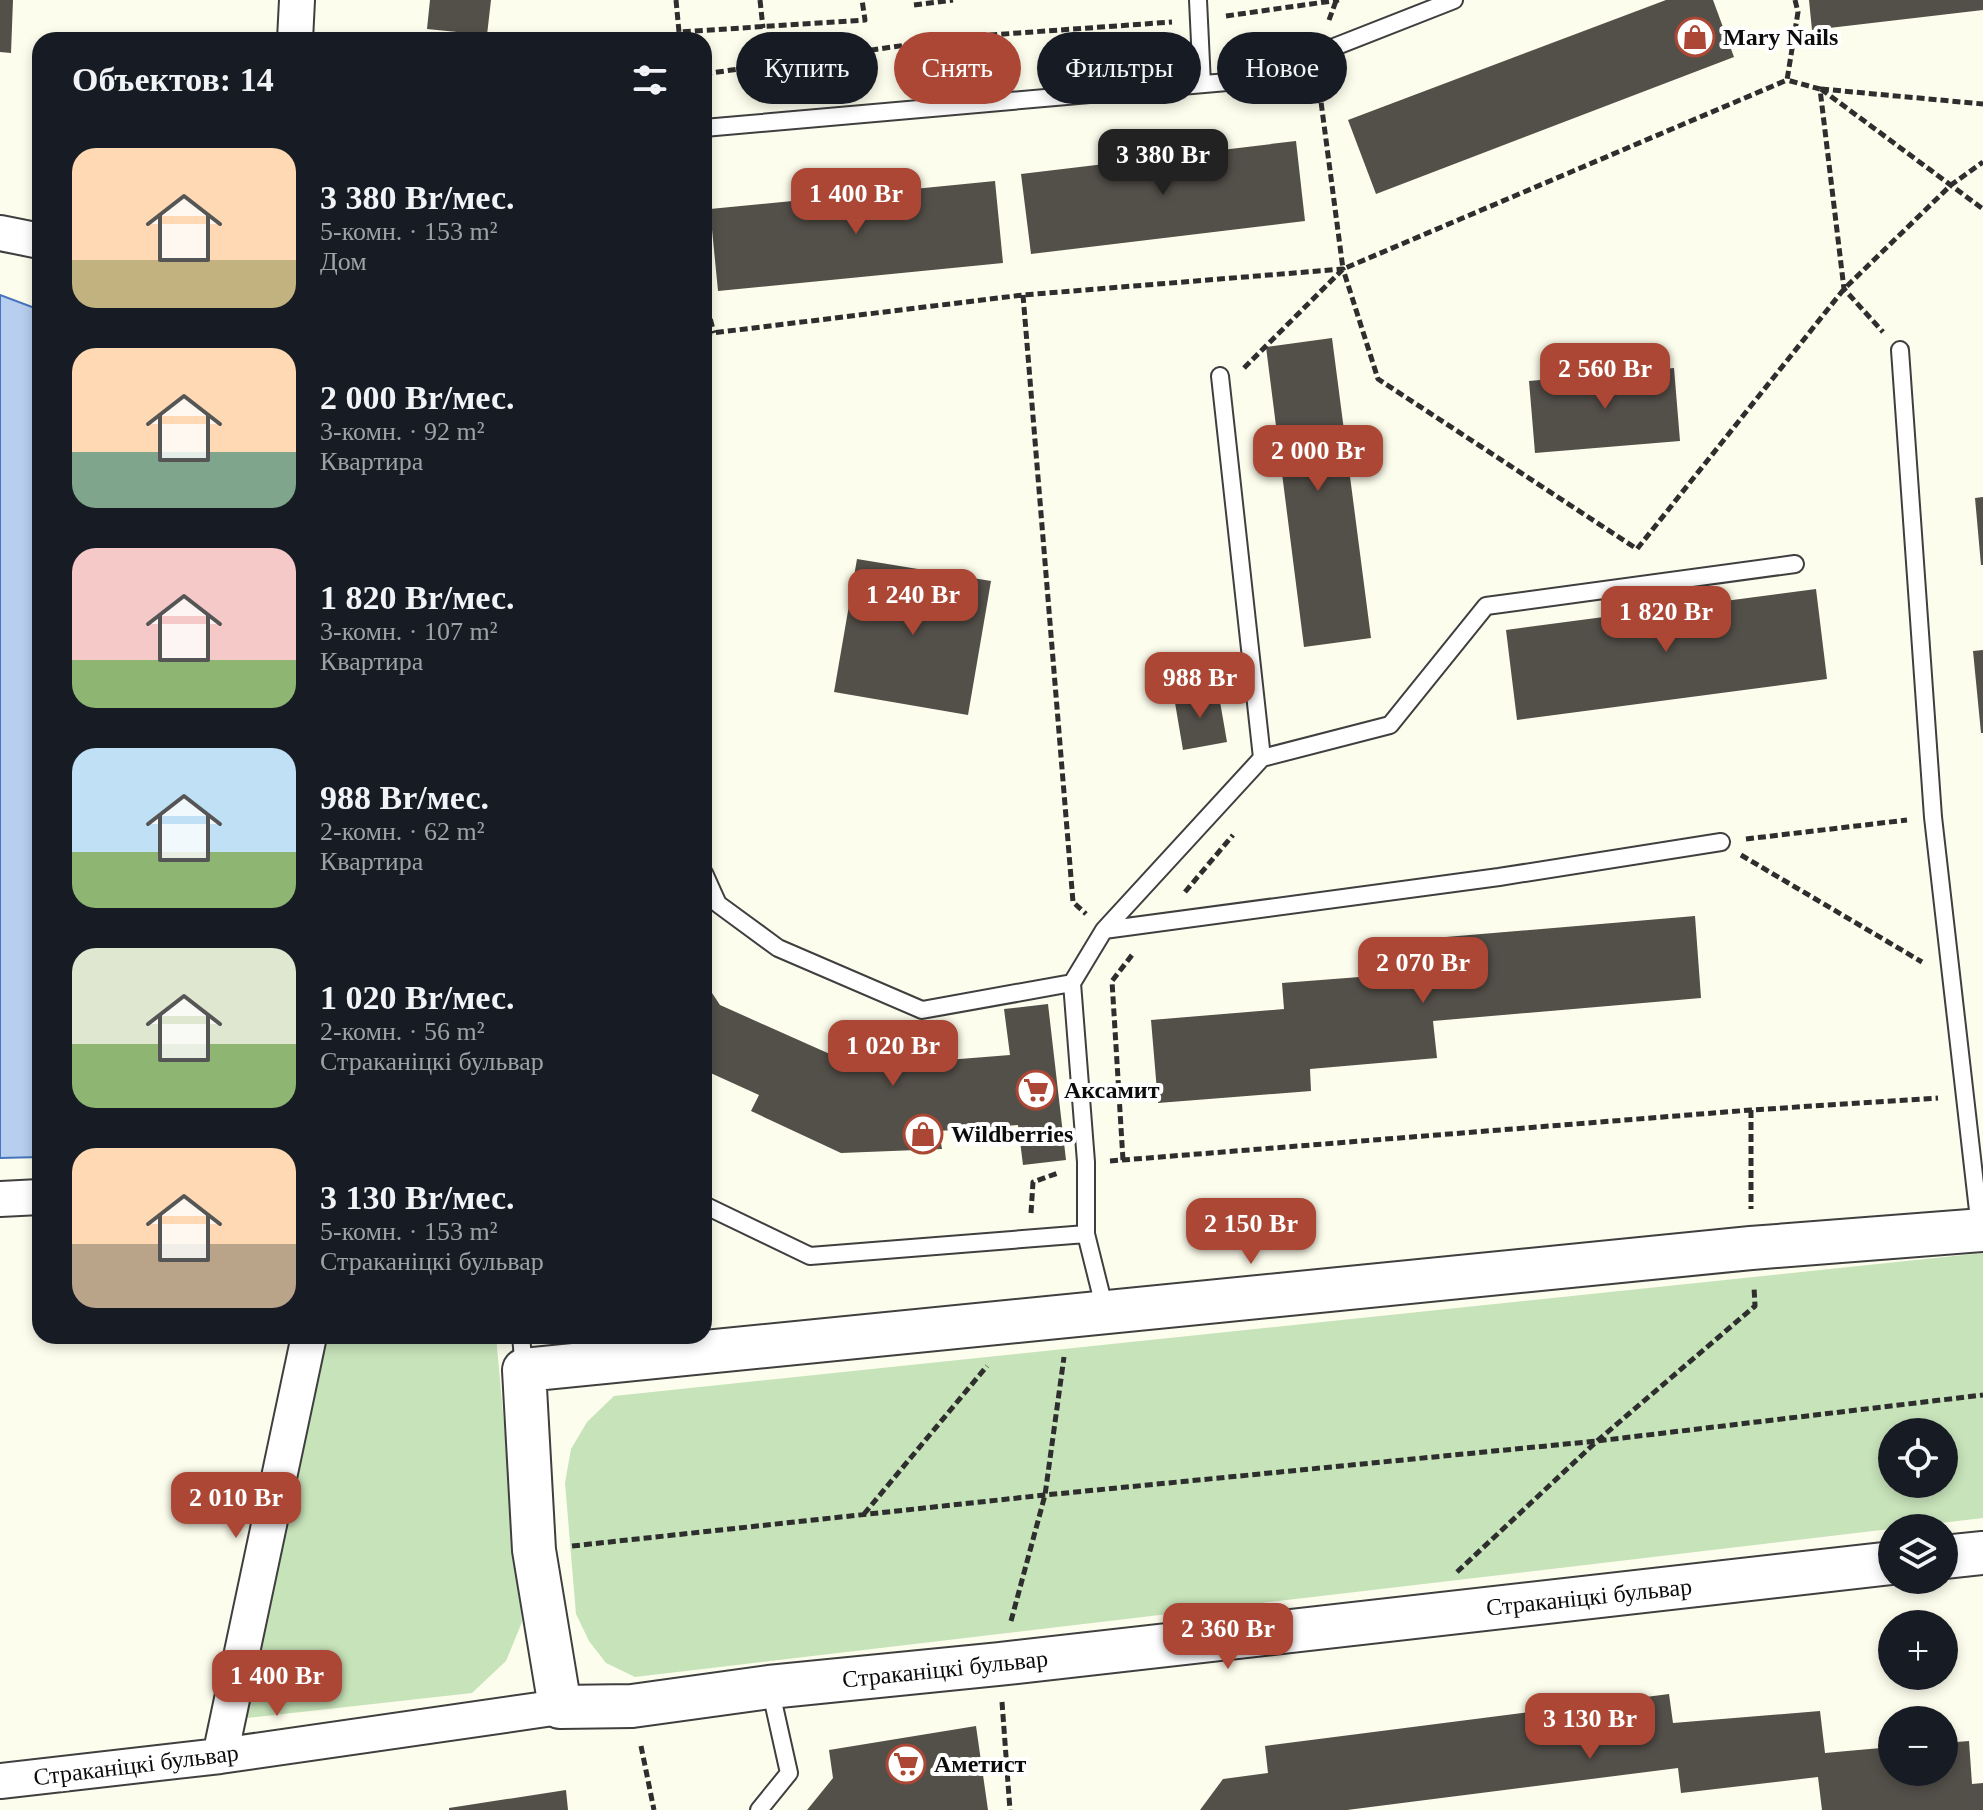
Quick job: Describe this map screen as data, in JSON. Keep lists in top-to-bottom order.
{
  "streets": {
    "street": ["Страканіцкі бульвар"]
  },
  "places": {
    "shop": ["Mary Nails", "Wildberries"],
    "supermarket": ["Аксамит", "Аметист"]
  },
  "page": {
    "chip": [
      "Купить",
      "Снять",
      "Фильтры",
      "Новое"
    ],
    "heading": "Объектов: 14",
    "list": [
      {
        "name": "3 380 Br/мес.",
        "note": "5-комн. · 153 m² · Дом"
      },
      {
        "name": "2 000 Br/мес.",
        "note": "3-комн. · 92 m² · Квартира"
      },
      {
        "name": "1 820 Br/мес.",
        "note": "3-комн. · 107 m² · Квартира"
      },
      {
        "name": "988 Br/мес.",
        "note": "2-комн. · 62 m² · Квартира"
      },
      {
        "name": "1 020 Br/мес.",
        "note": "2-комн. · 56 m² · Страканіцкі бульвар"
      },
      {
        "name": "3 130 Br/мес.",
        "note": "5-комн. · 153 m² · Страканіцкі бульвар"
      }
    ],
    "price": [
      "3 380 Br",
      "1 400 Br",
      "2 560 Br",
      "2 000 Br",
      "1 240 Br",
      "1 820 Br",
      "988 Br",
      "2 070 Br",
      "1 020 Br",
      "2 150 Br",
      "2 010 Br",
      "2 360 Br",
      "1 400 Br",
      "3 130 Br"
    ],
    "map_buttons": ["+", "−"]
  }
}
